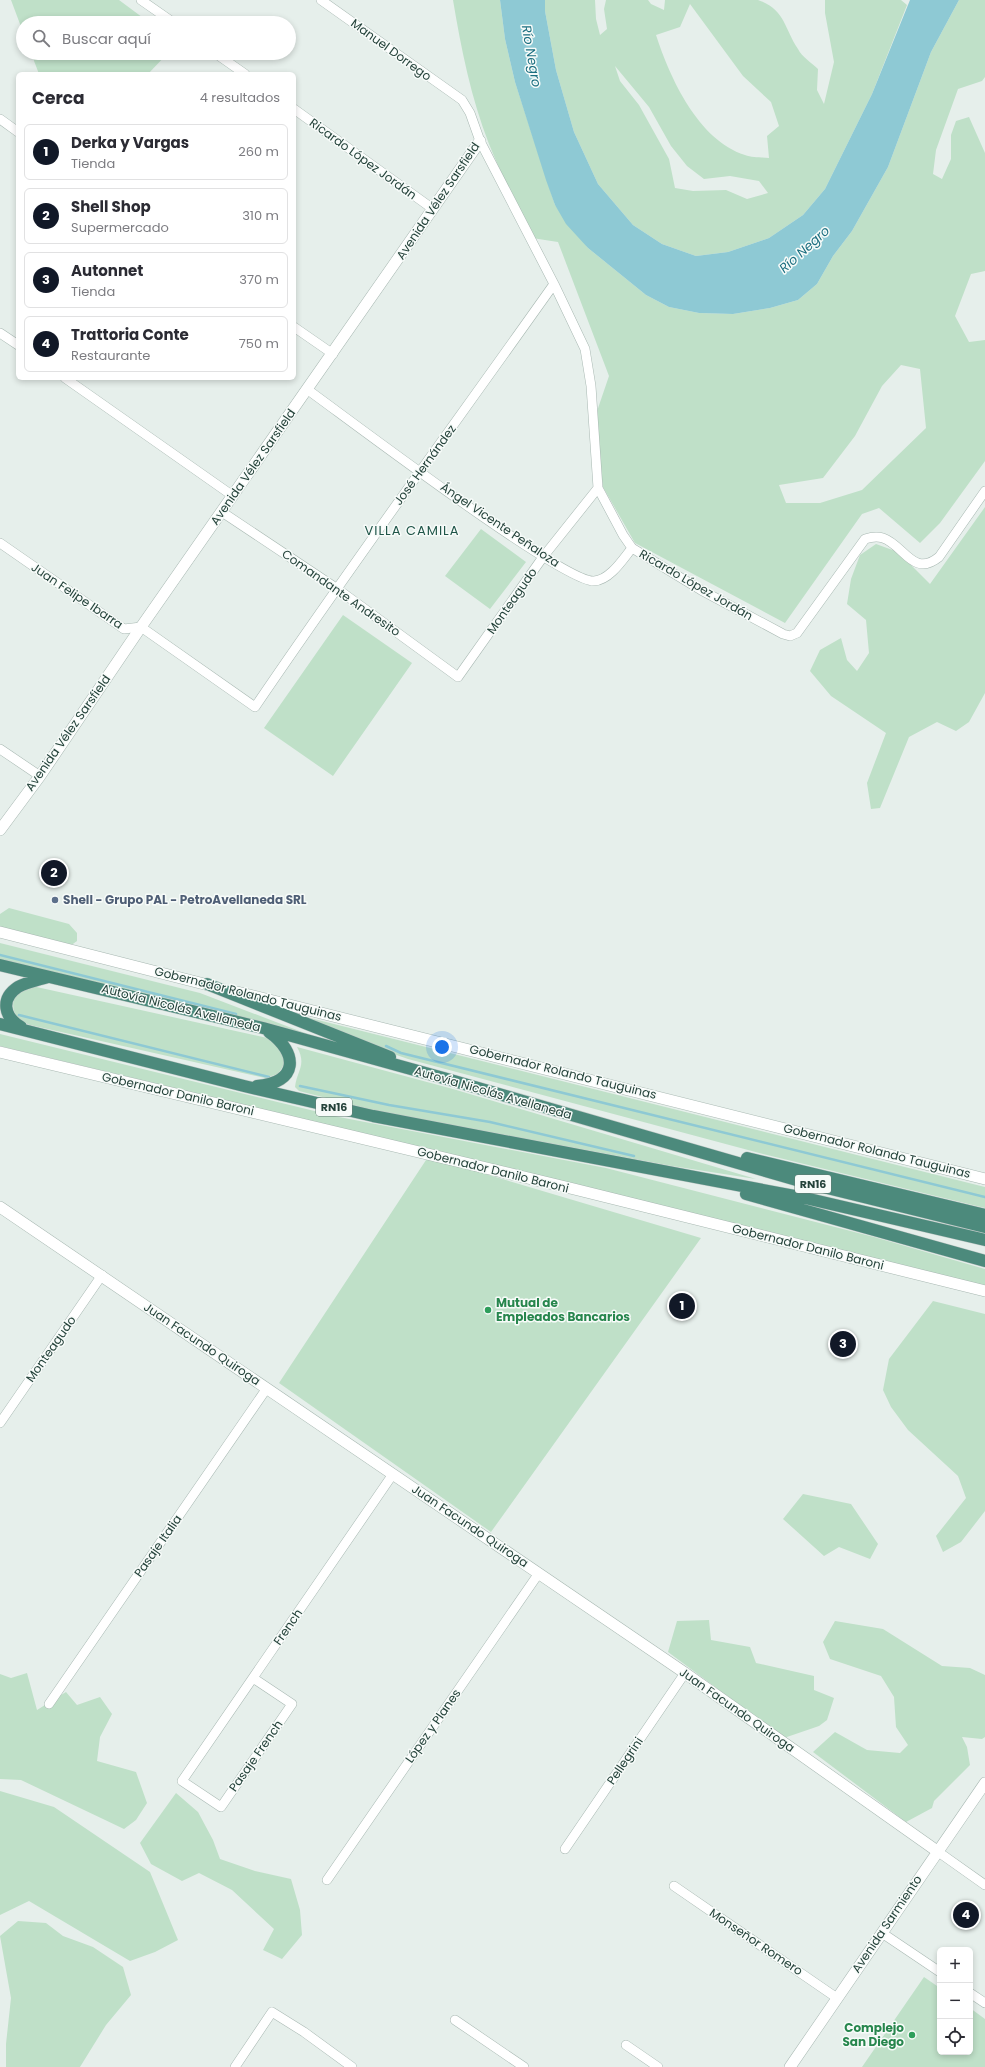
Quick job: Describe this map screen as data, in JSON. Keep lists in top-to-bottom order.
{
  "streets": {
    "highway": ["Autovía Nicolás Avellaneda", "RN16"],
    "street": [
      "Manuel Dorrego",
      "Ricardo López Jordán",
      "Avenida Vélez Sarsfield",
      "José Hernández",
      "Ángel Vicente Peñaloza",
      "Comandante Andresito",
      "Juan Felipe Ibarra",
      "Monteagudo",
      "Gobernador Rolando Tauguinas",
      "Gobernador Danilo Baroni",
      "Juan Facundo Quiroga",
      "Pasaje Italia",
      "French",
      "López y Planes",
      "Pasaje French",
      "Pellegrini",
      "Avenida Sarmiento",
      "Monseñor Romero"
    ]
  },
  "crossings": [
    ["Manuel Dorrego", "Avenida Vélez Sarsfield"],
    ["Ricardo López Jordán", "Avenida Vélez Sarsfield"],
    ["Ricardo López Jordán", "José Hernández"],
    ["Ricardo López Jordán", "Ángel Vicente Peñaloza"],
    ["Ricardo López Jordán", "Monteagudo"],
    ["Avenida Vélez Sarsfield", "Ángel Vicente Peñaloza"],
    ["Avenida Vélez Sarsfield", "Comandante Andresito"],
    ["Avenida Vélez Sarsfield", "Juan Felipe Ibarra"],
    ["José Hernández", "Ángel Vicente Peñaloza"],
    ["José Hernández", "Comandante Andresito"],
    ["José Hernández", "Juan Felipe Ibarra"],
    ["Ángel Vicente Peñaloza", "Monteagudo"],
    ["Comandante Andresito", "Monteagudo"],
    ["Monteagudo", "Juan Facundo Quiroga"],
    ["Juan Facundo Quiroga", "Pasaje Italia"],
    ["Juan Facundo Quiroga", "French"],
    ["Juan Facundo Quiroga", "López y Planes"],
    ["Juan Facundo Quiroga", "Pellegrini"],
    ["Juan Facundo Quiroga", "Avenida Sarmiento"],
    ["French", "Pasaje French"],
    ["Avenida Sarmiento", "Monseñor Romero"]
  ],
  "districts": ["VILLA CAMILA"],
  "water": ["Río Negro"],
  "places": ["Shell - Grupo PAL - PetroAvellaneda SRL", "Mutual de Empleados Bancarios", "Complejo San Diego"],
  "page": {
    "search": "Buscar aquí",
    "heading": ["Cerca", "4 resultados"],
    "list": [
      {
        "mark": "1",
        "name": "Derka y Vargas",
        "note": "Tienda",
        "value": "260 m"
      },
      {
        "mark": "2",
        "name": "Shell Shop",
        "note": "Supermercado",
        "value": "310 m"
      },
      {
        "mark": "3",
        "name": "Autonnet",
        "note": "Tienda",
        "value": "370 m"
      },
      {
        "mark": "4",
        "name": "Trattoria Conte",
        "note": "Restaurante",
        "value": "750 m"
      }
    ],
    "pins": [
      "2",
      "1",
      "3",
      "4"
    ],
    "map_buttons": ["+", "−"]
  }
}
